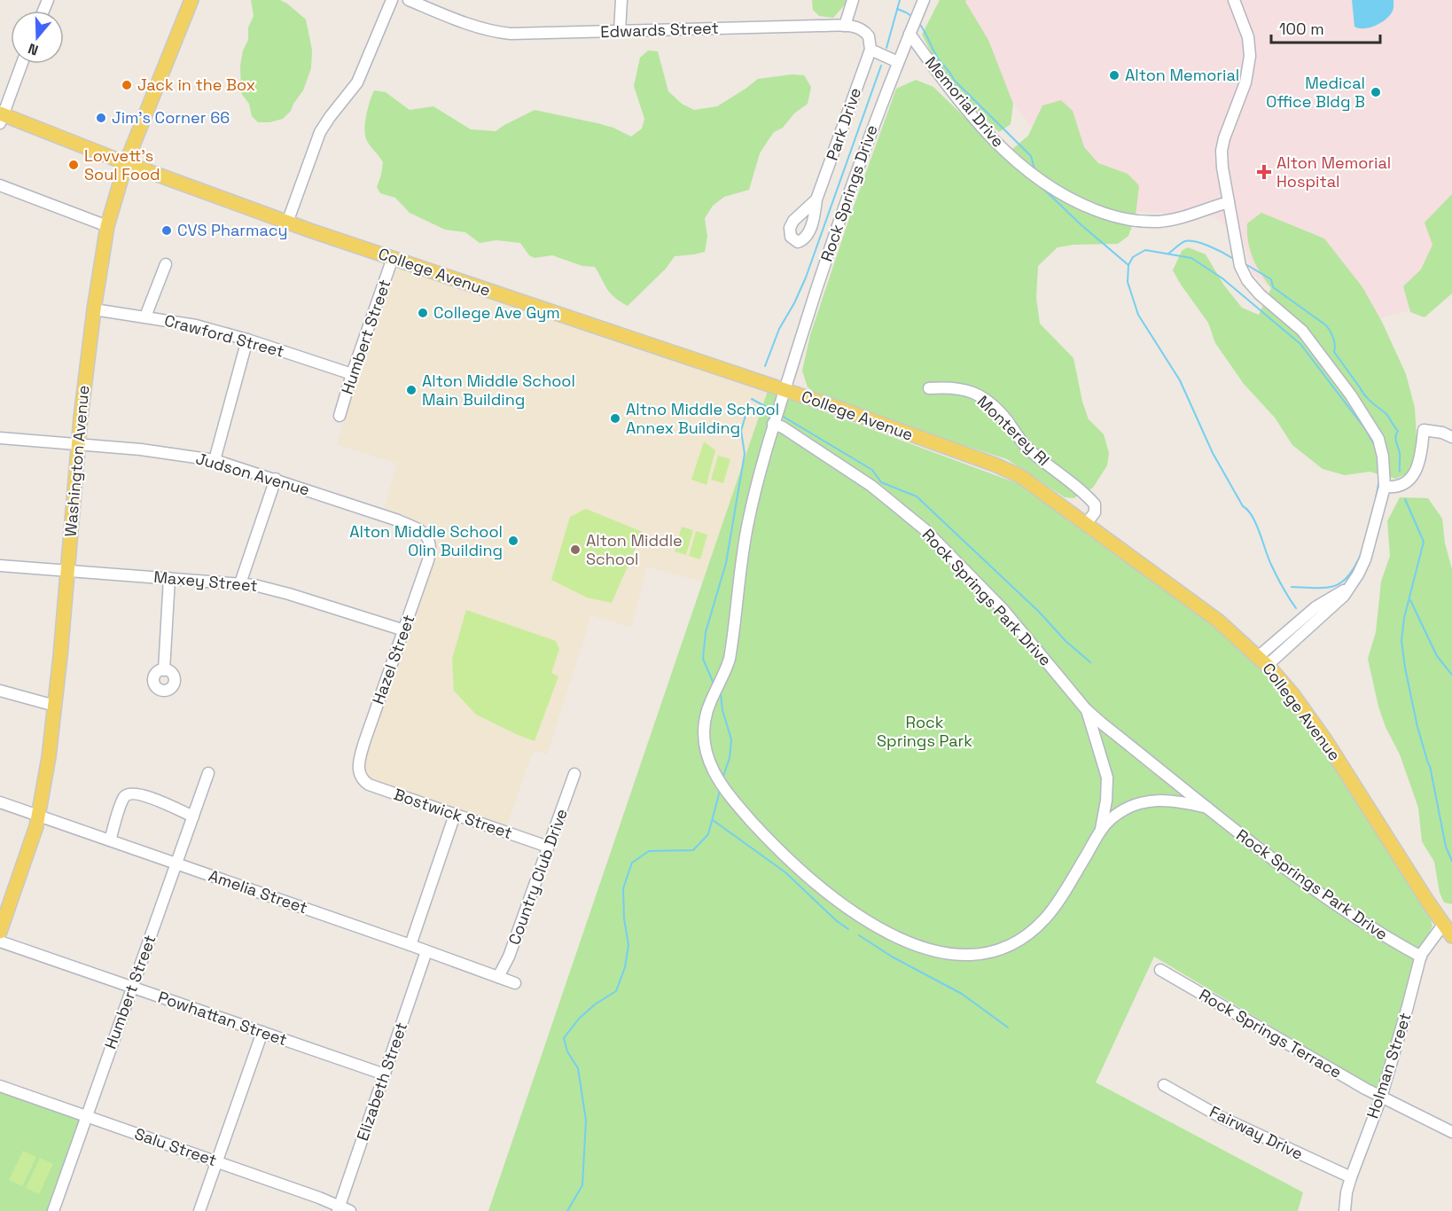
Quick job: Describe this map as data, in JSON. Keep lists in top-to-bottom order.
{
  "streets": {
    "main road": ["College Avenue", "Washington Avenue"],
    "street": [
      "Edwards Street",
      "Memorial Drive",
      "Park Drive",
      "Rock Springs Drive",
      "Crawford Street",
      "Humbert Street",
      "Monterey Rl",
      "Judson Avenue",
      "Maxey Street",
      "Rock Springs Park Drive",
      "Hazel Street",
      "Bostwick Street",
      "Country Club Drive",
      "Amelia Street",
      "Powhattan Street",
      "Rock Springs Terrace",
      "Holman Street",
      "Elizabeth Street",
      "Fairway Drive",
      "Salu Street"
    ]
  },
  "crossings": [
    ["Edwards Street", "Park Drive"],
    ["Memorial Drive", "Rock Springs Drive"],
    ["Rock Springs Drive", "College Avenue"],
    ["Rock Springs Drive", "Rock Springs Park Drive"],
    ["College Avenue", "Humbert Street"],
    ["College Avenue", "Monterey Rl"],
    ["College Avenue", "Washington Avenue"],
    ["College Avenue", "Rock Springs Park Drive"],
    ["College Avenue", "Holman Street"],
    ["Crawford Street", "Humbert Street"],
    ["Crawford Street", "Washington Avenue"],
    ["Humbert Street", "Amelia Street"],
    ["Humbert Street", "Powhattan Street"],
    ["Humbert Street", "Salu Street"],
    ["Washington Avenue", "Judson Avenue"],
    ["Washington Avenue", "Maxey Street"],
    ["Washington Avenue", "Amelia Street"],
    ["Judson Avenue", "Hazel Street"],
    ["Maxey Street", "Hazel Street"],
    ["Rock Springs Park Drive", "Holman Street"],
    ["Hazel Street", "Bostwick Street"],
    ["Bostwick Street", "Country Club Drive"],
    ["Country Club Drive", "Amelia Street"],
    ["Amelia Street", "Elizabeth Street"],
    ["Powhattan Street", "Elizabeth Street"],
    ["Rock Springs Terrace", "Holman Street"],
    ["Holman Street", "Fairway Drive"],
    ["Elizabeth Street", "Salu Street"]
  ],
  "parks": ["Rock Springs Park"],
  "places": {
    "other": [
      "Alton Memorial",
      "Jack in the Box",
      "Medical Office Bldg B",
      "Jim's Corner 66",
      "Lovvett's Soul Food",
      "CVS Pharmacy",
      "College Ave Gym",
      "Alton Middle School Main Building",
      "Altno Middle School Annex Building",
      "Alton Middle School Olin Building",
      "Alton Middle School"
    ],
    "health": ["Alton Memorial Hospital"]
  },
  "scale_bar": "100 m",
  "north": "bottom"
}
